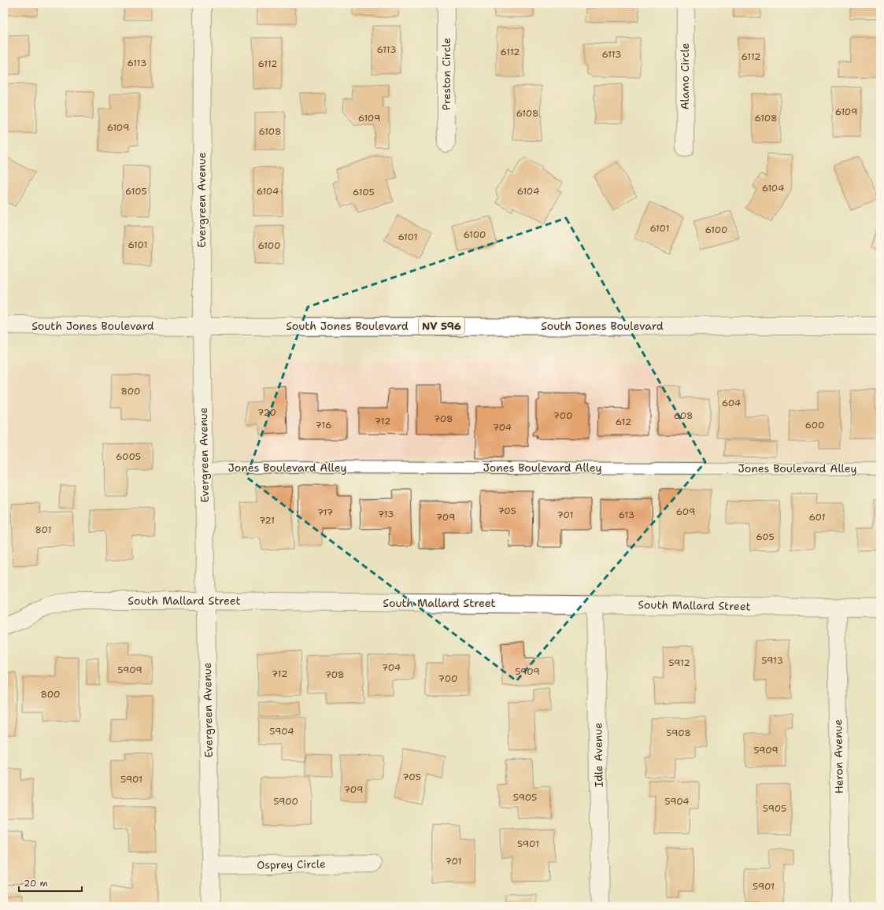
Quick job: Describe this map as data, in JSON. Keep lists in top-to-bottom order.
{
  "streets": {
    "street": [
      "Preston Circle",
      "Alamo Circle",
      "Evergreen Avenue",
      "South Jones Boulevard",
      "NV 596",
      "South Mallard Street",
      "Idle Avenue",
      "Heron Avenue",
      "Osprey Circle"
    ],
    "lane": ["Jones Boulevard Alley"]
  },
  "crossings": [
    ["Evergreen Avenue", "South Jones Boulevard"],
    ["Evergreen Avenue", "Jones Boulevard Alley"],
    ["Evergreen Avenue", "South Mallard Street"],
    ["Evergreen Avenue", "Osprey Circle"],
    ["South Mallard Street", "Idle Avenue"],
    ["South Mallard Street", "Heron Avenue"]
  ],
  "house_numbers": [
    "6113",
    "6112",
    "6113",
    "6112",
    "6113",
    "6112",
    "6109",
    "6108",
    "6109",
    "6108",
    "6109",
    "6108",
    "6104",
    "6105",
    "6104",
    "6104",
    "6105",
    "6101",
    "6100",
    "6100",
    "6101",
    "6101",
    "6100",
    "800",
    "604",
    "720",
    "700",
    "608",
    "708",
    "712",
    "612",
    "716",
    "600",
    "704",
    "6005",
    "705",
    "609",
    "717",
    "713",
    "701",
    "613",
    "709",
    "601",
    "721",
    "801",
    "605",
    "5913",
    "5912",
    "704",
    "5909",
    "5909",
    "712",
    "708",
    "700",
    "800",
    "5904",
    "5908",
    "5909",
    "705",
    "5901",
    "709",
    "5905",
    "5900",
    "5904",
    "5905",
    "5901",
    "701",
    "5901"
  ],
  "scale_bar": "20 m"
}
